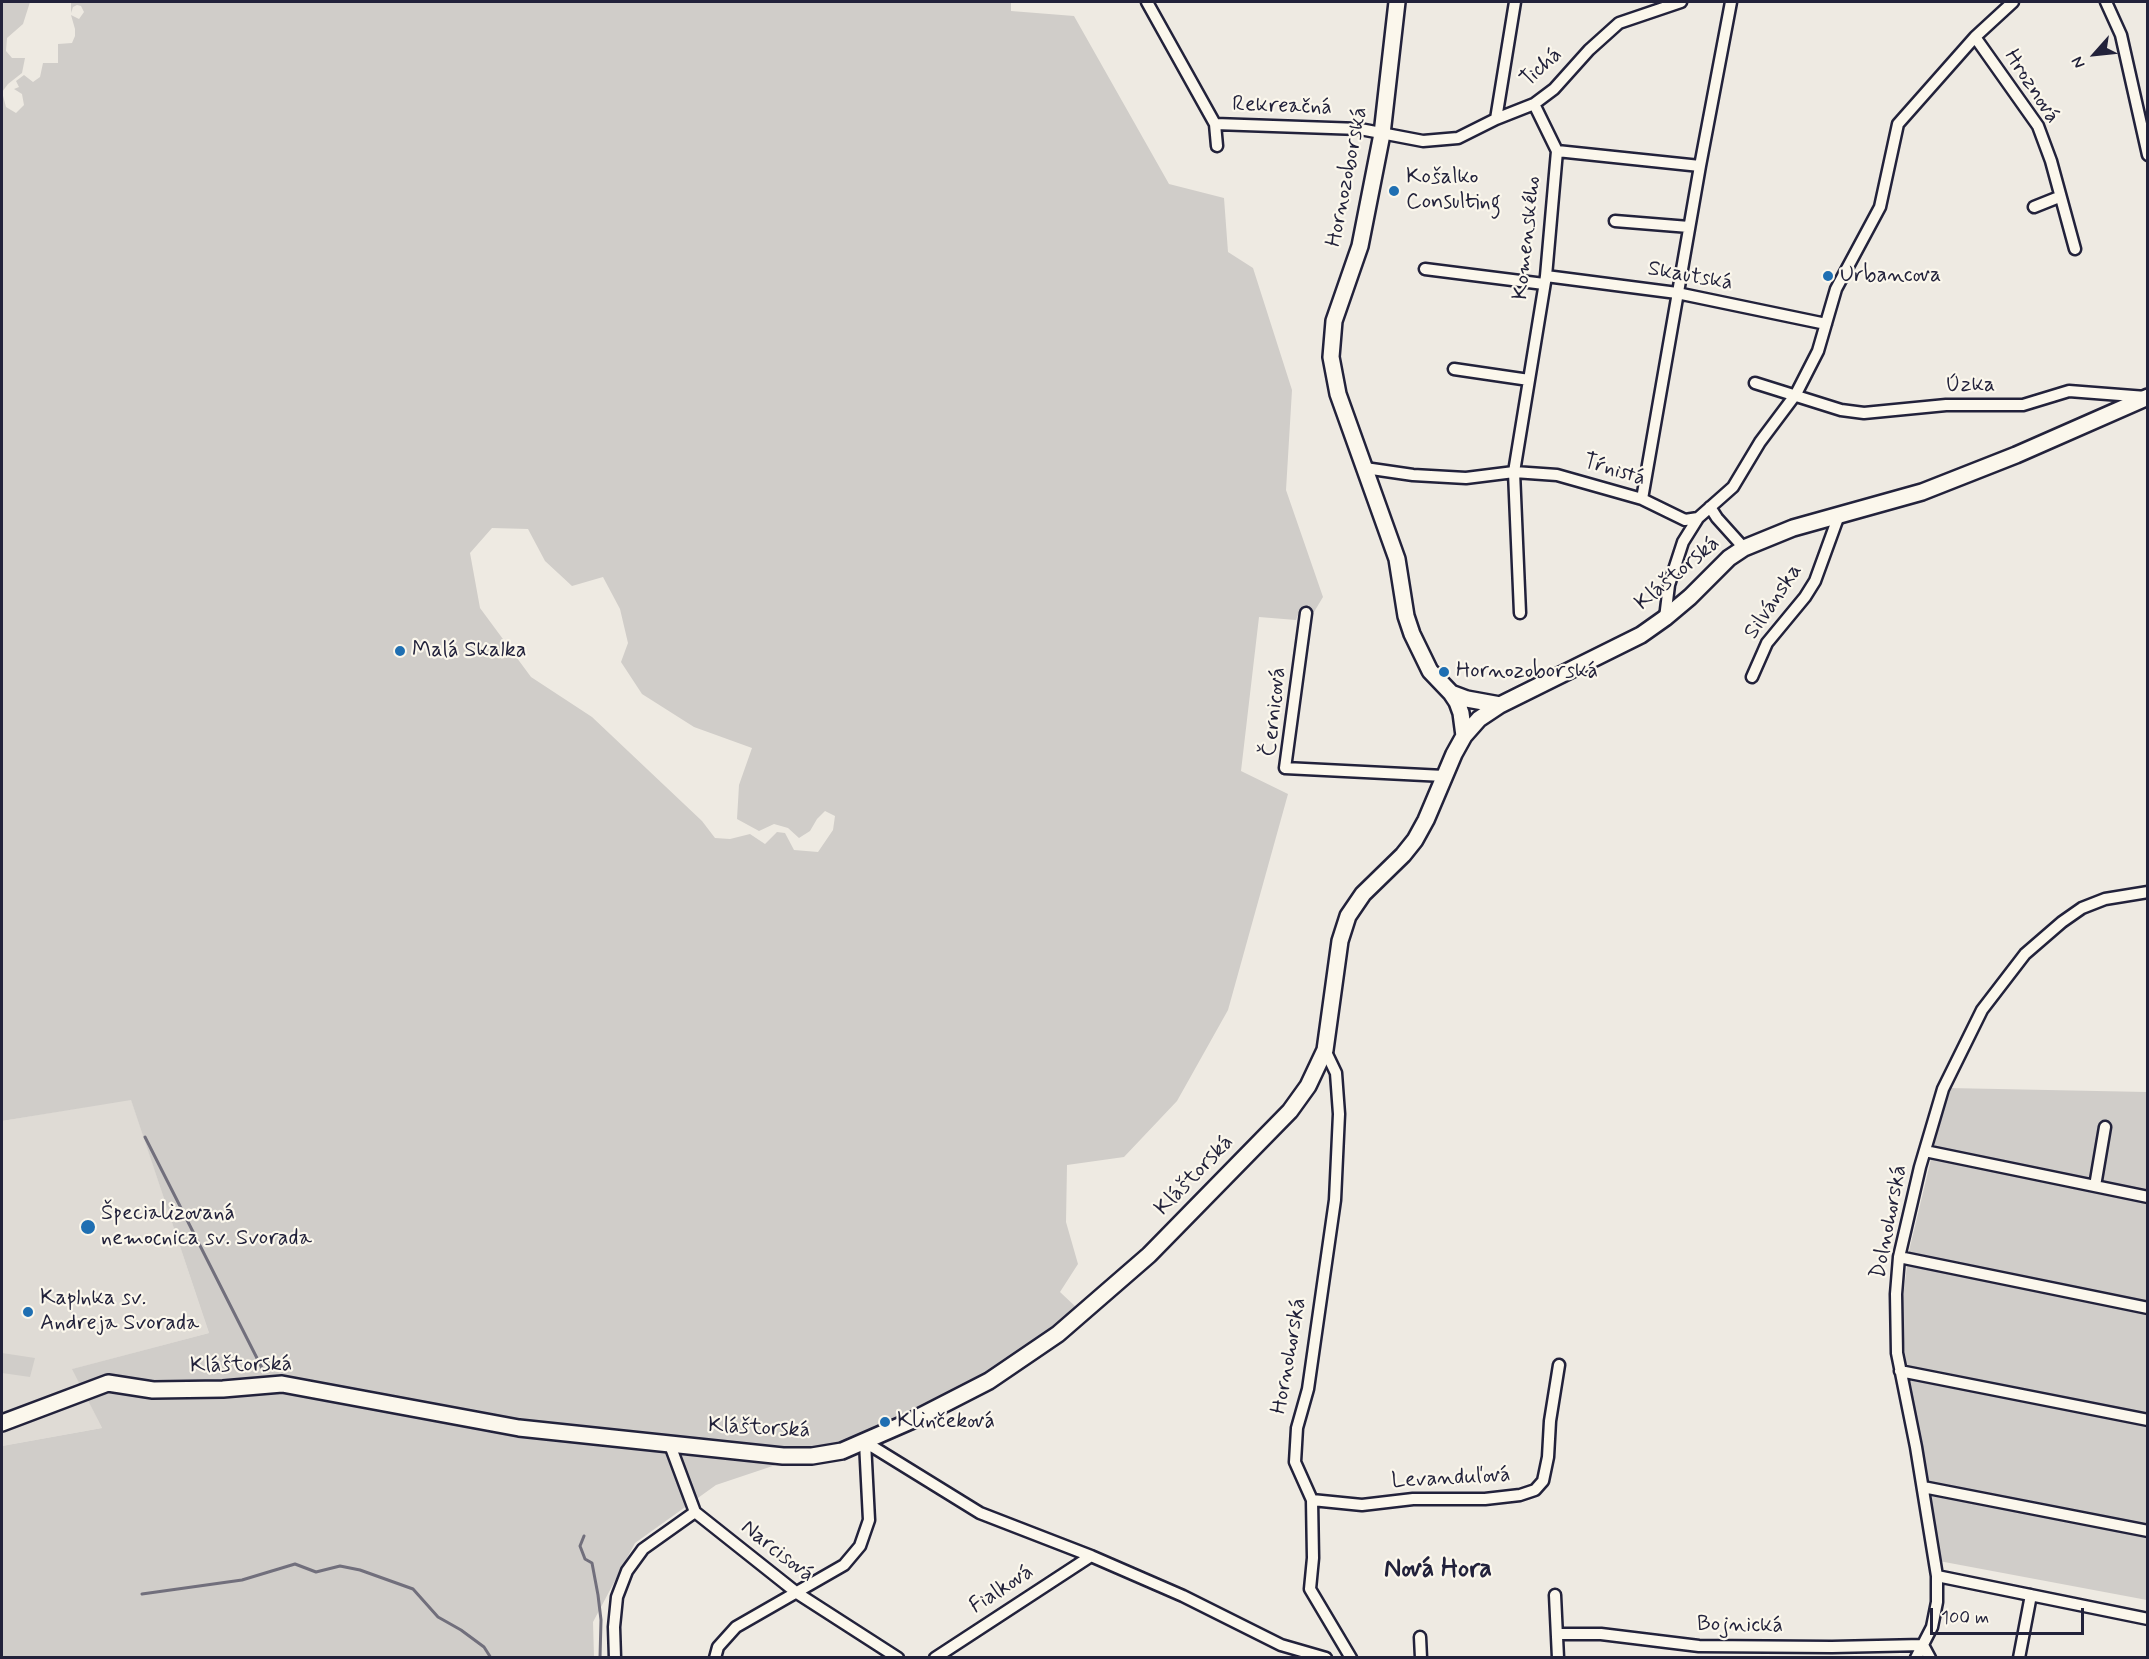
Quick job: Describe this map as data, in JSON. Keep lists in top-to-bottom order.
{
  "streets": {
    "street": [
      "Tichá",
      "Hroznová",
      "Rekreačná",
      "Hornozoborská",
      "Komenského",
      "Skautská",
      "Úzka",
      "Tŕnistá",
      "Kláštorská",
      "Silvánska",
      "Černicová",
      "Dolnohorská",
      "Hornohorská",
      "Levanduľová",
      "Narcisová",
      "Fialková",
      "Bojnická"
    ]
  },
  "crossings": [
    ["Tichá", "Rekreačná"],
    ["Tichá", "Hornozoborská"],
    ["Tichá", "Komenského"],
    ["Rekreačná", "Hornozoborská"],
    ["Hornozoborská", "Tŕnistá"],
    ["Hornozoborská", "Kláštorská"],
    ["Komenského", "Skautská"],
    ["Komenského", "Tŕnistá"],
    ["Úzka", "Kláštorská"],
    ["Kláštorská", "Silvánska"],
    ["Kláštorská", "Černicová"],
    ["Kláštorská", "Hornohorská"],
    ["Dolnohorská", "Bojnická"],
    ["Hornohorská", "Levanduľová"]
  ],
  "districts": ["Nová Hora"],
  "places": [
    "Košalko Consulting",
    "Urbancova",
    "Malá Skalka",
    "Hornozoborská",
    "Špecializovaná nemocnica sv. Svorada",
    "Kaplnka sv. Andreja Svorada",
    "Klinčeková"
  ],
  "scale_bar": "100 m",
  "north": "bottom left"
}
